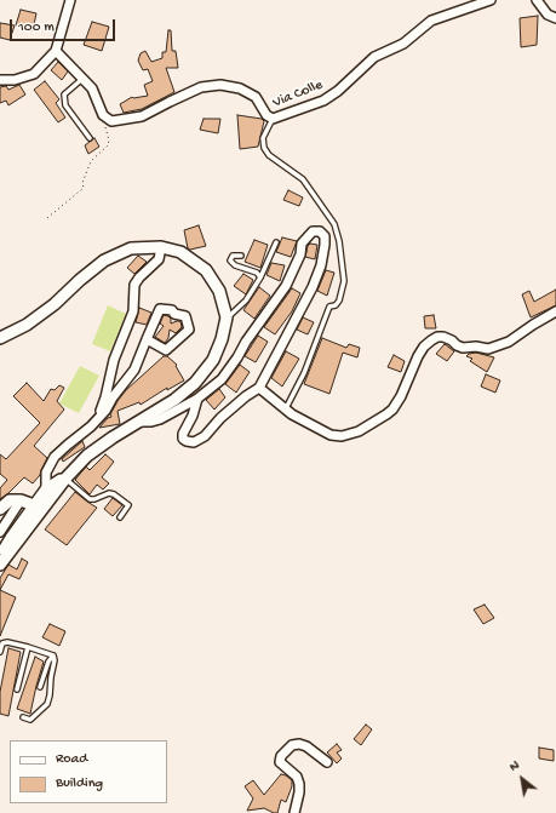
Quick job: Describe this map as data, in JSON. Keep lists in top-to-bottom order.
{
  "streets": {
    "street": ["Via Colle"]
  },
  "legend": ["Road", "Building"],
  "scale_bar": "100 m",
  "north": "top left"
}
